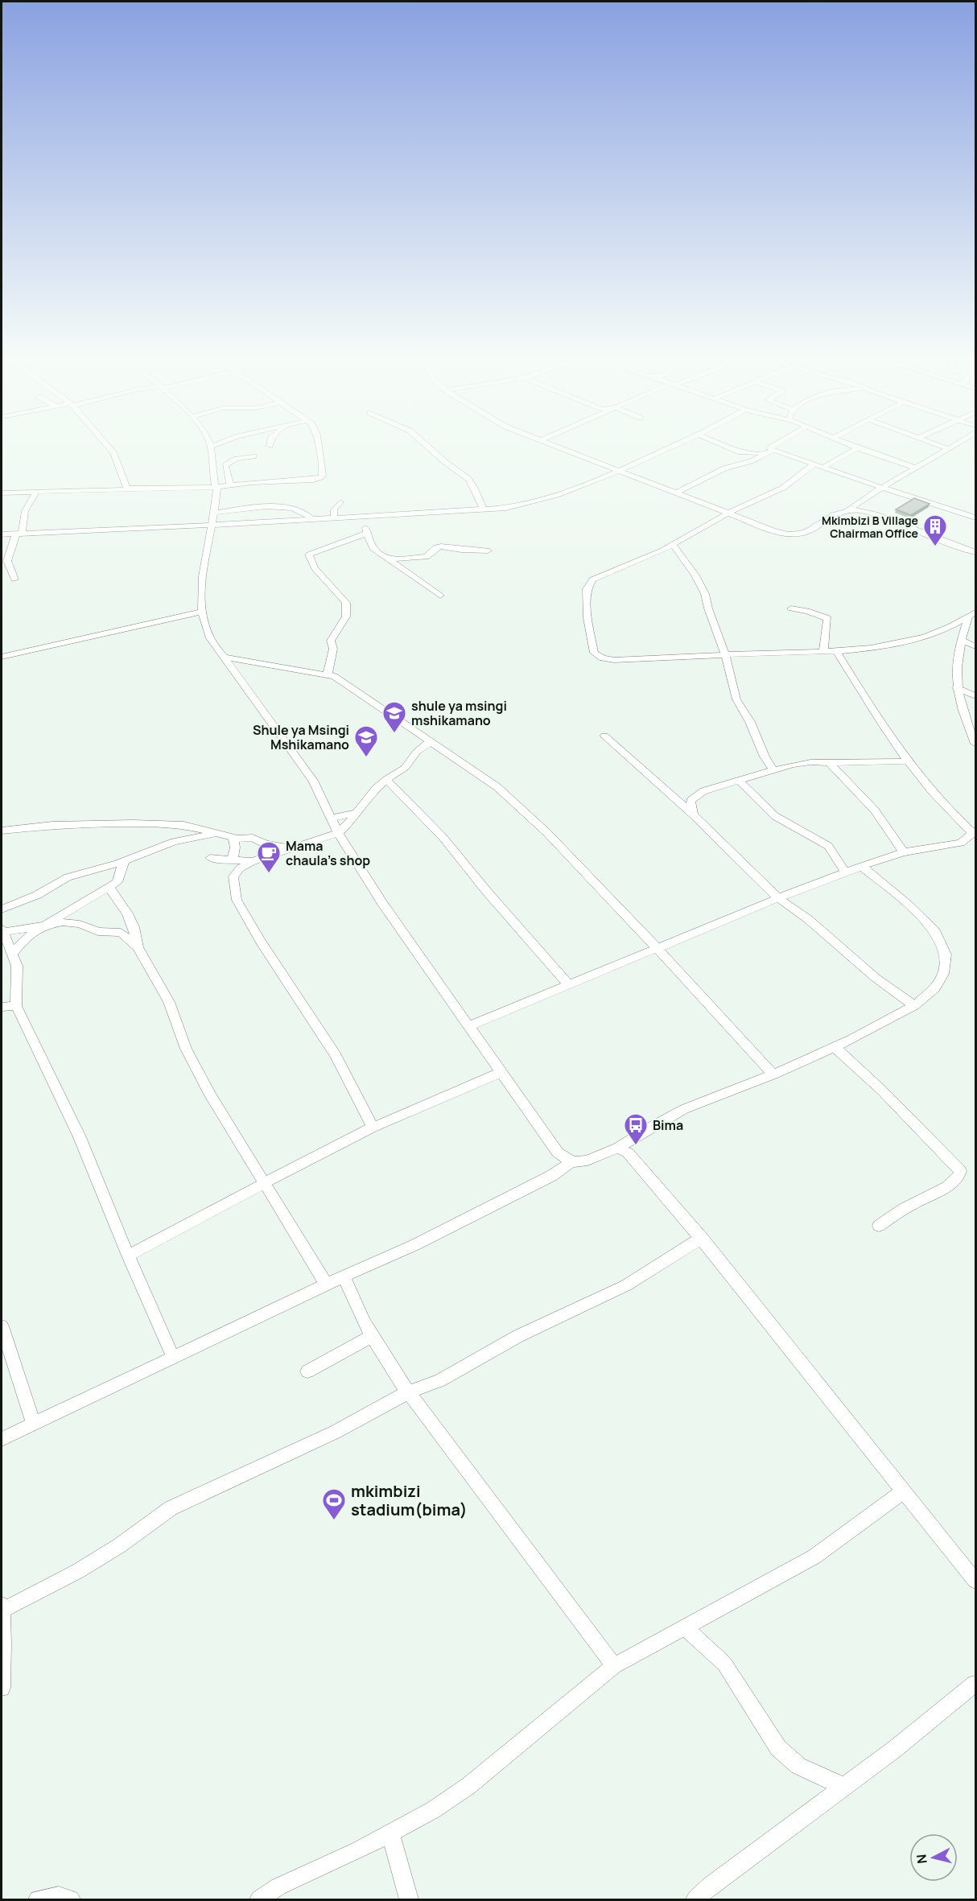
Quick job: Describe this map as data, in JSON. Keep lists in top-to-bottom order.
{
  "places": {
    "building": ["Mkimbizi B Village Chairman Office"],
    "school or university": ["shule ya msingi mshikamano", "Shule ya Msingi Mshikamano"],
    "cafe": ["Mama chaula's shop"],
    "bus stop": ["Bima"],
    "sports": ["mkimbizi stadium(bima)"]
  },
  "north": "left"
}
